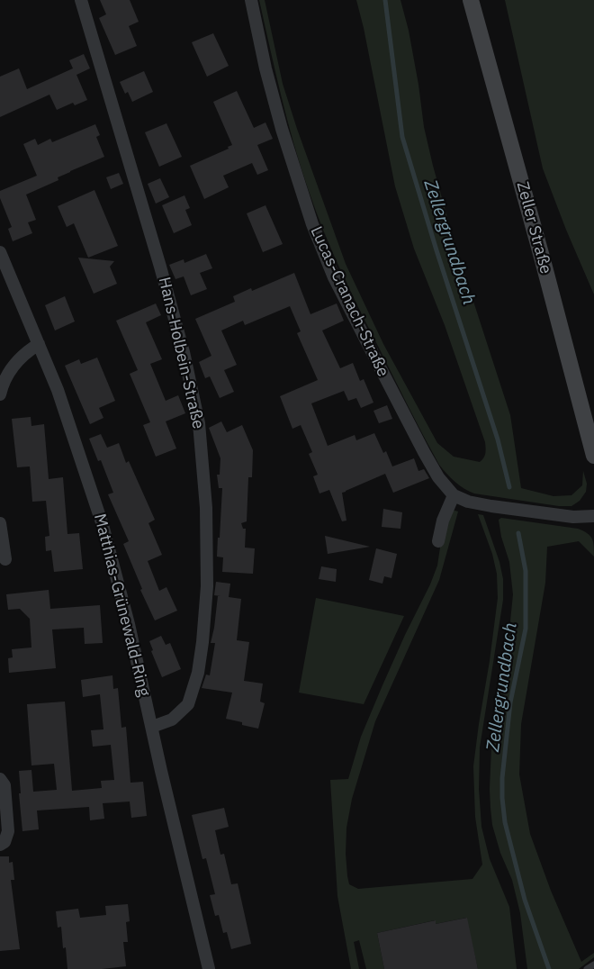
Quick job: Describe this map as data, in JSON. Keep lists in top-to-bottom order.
{
  "streets": {
    "street": [
      "Zeller Straße",
      "Lucas-Cranach-Straße",
      "Hans-Holbein-Straße",
      "Matthias-Grünewald-Ring"
    ]
  },
  "crossings": [
    ["Hans-Holbein-Straße", "Matthias-Grünewald-Ring"]
  ],
  "water": ["Zellergrundbach"]
}
